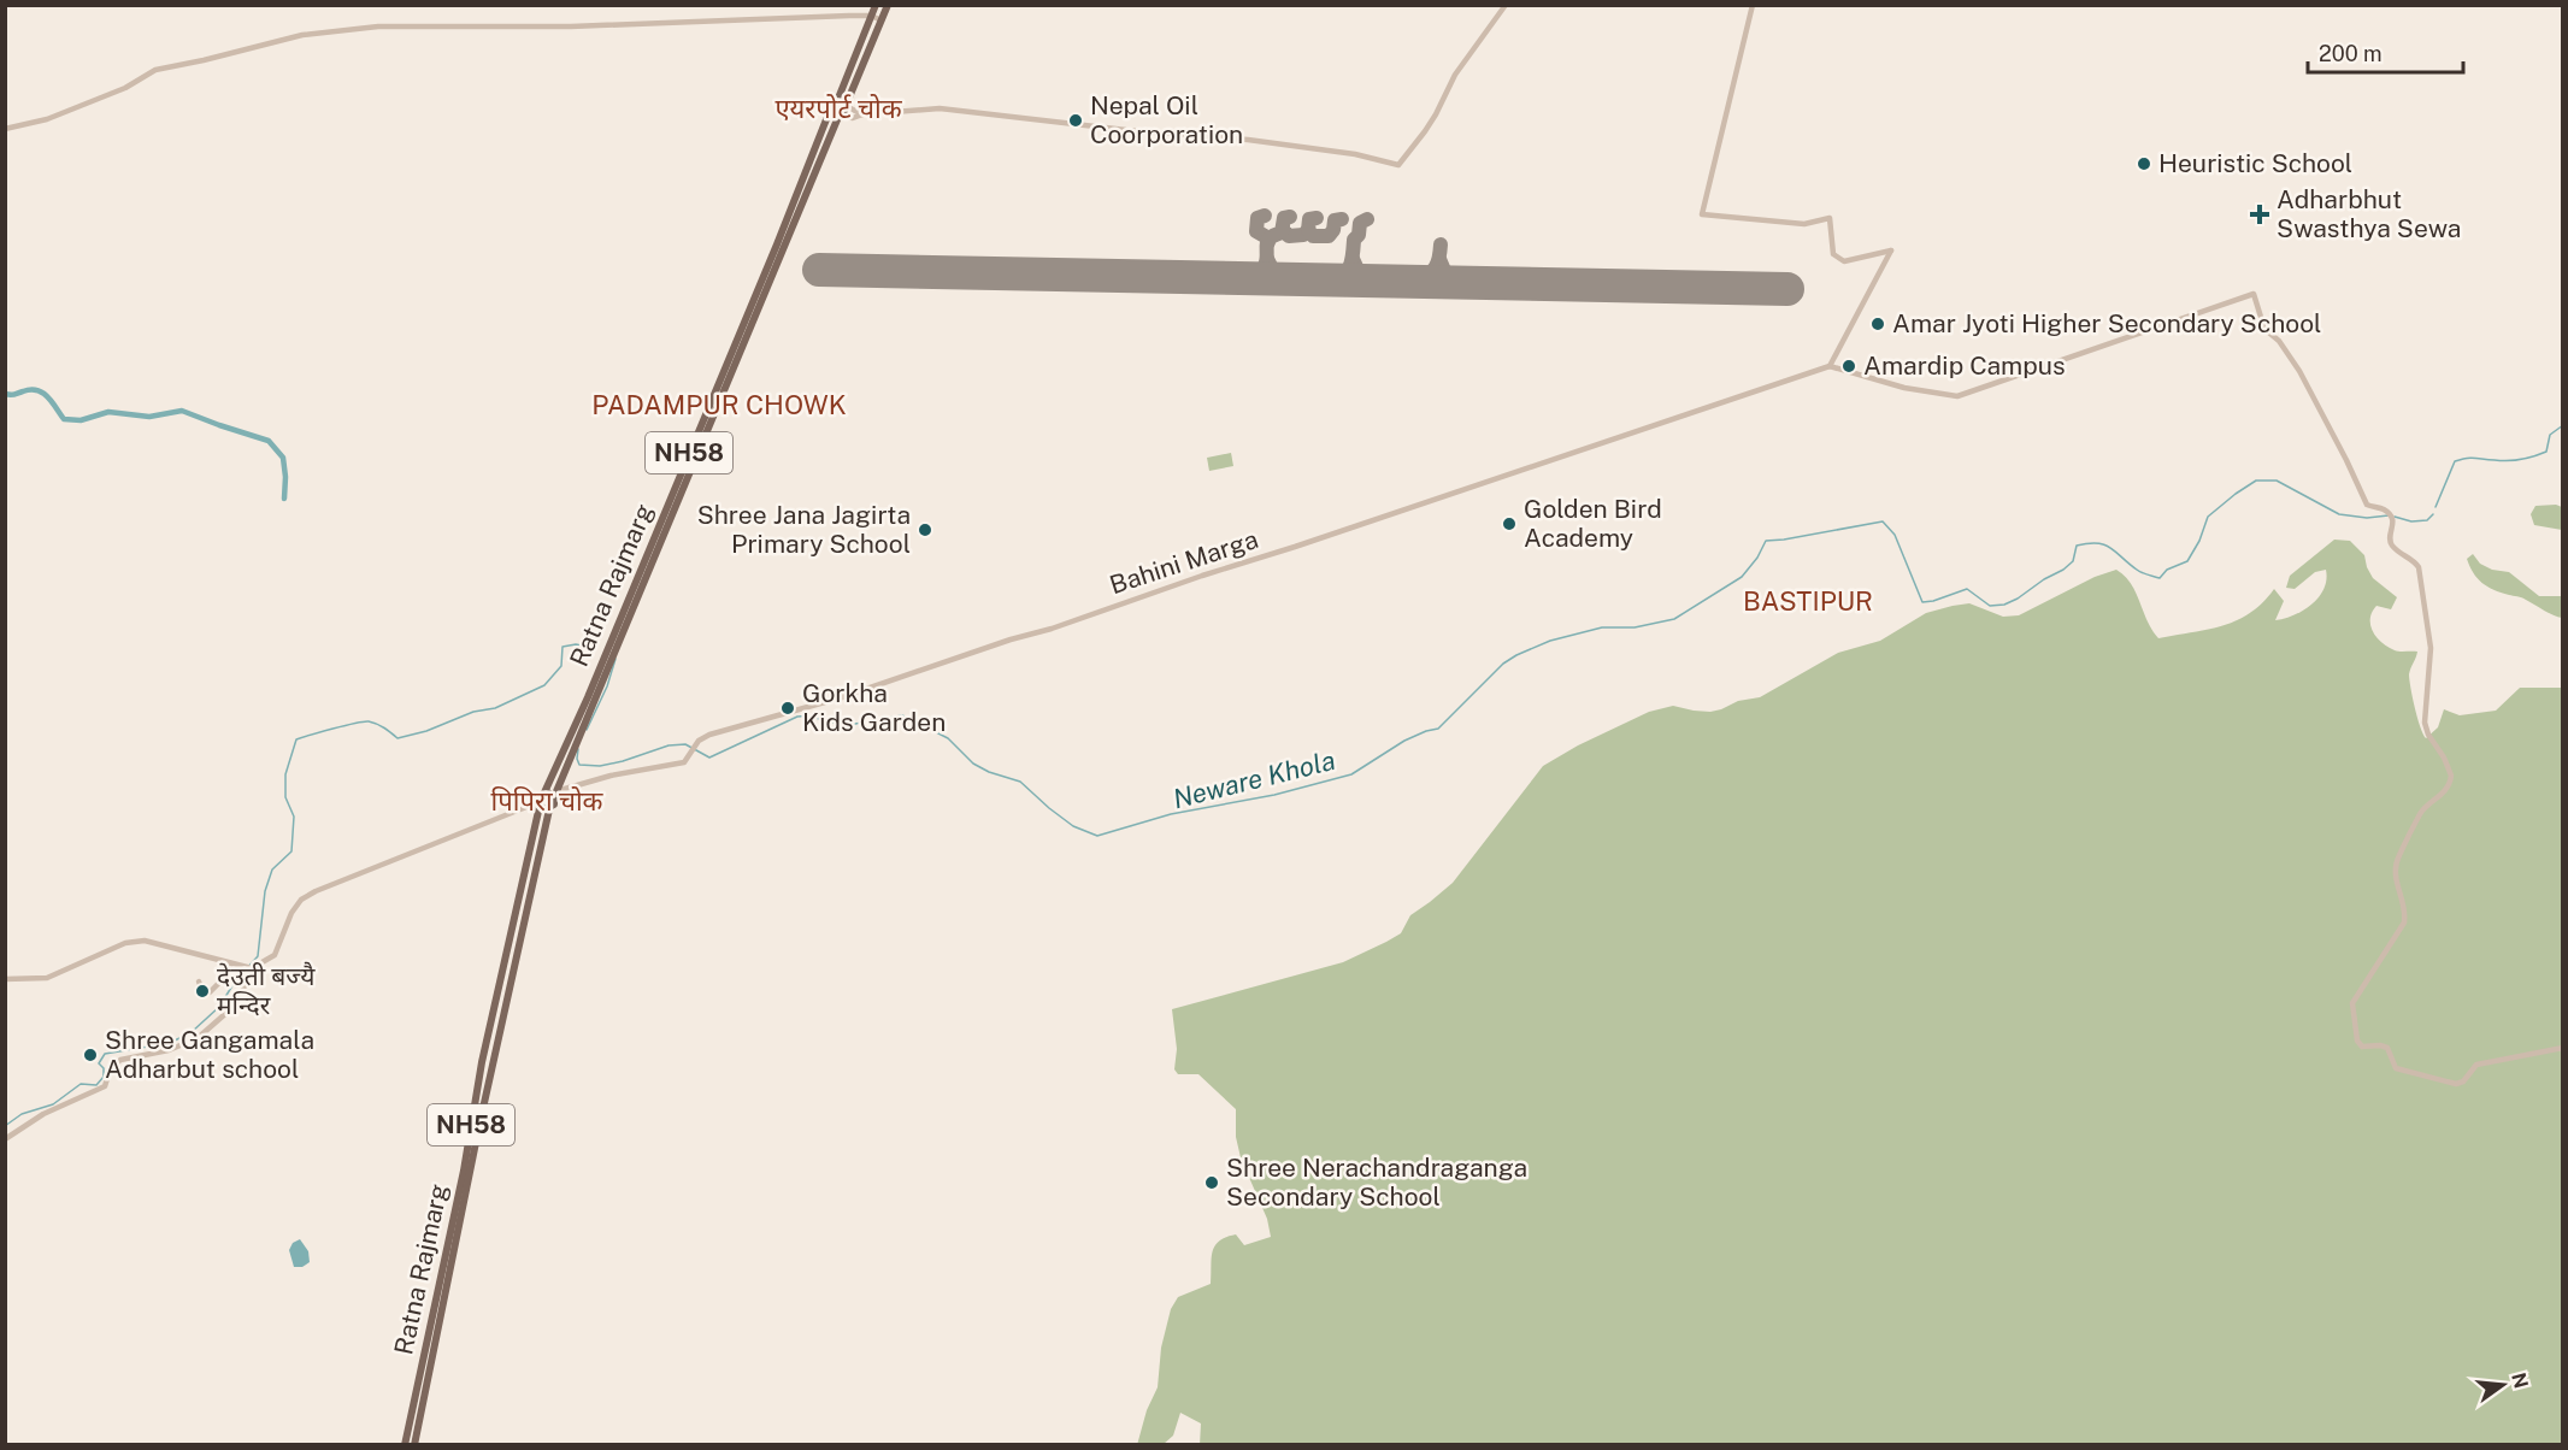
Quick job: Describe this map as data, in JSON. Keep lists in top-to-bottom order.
{
  "streets": {
    "main road": ["NH58", "Ratna Rajmarg"],
    "street": ["Bahini Marga"]
  },
  "crossings": [
    ["Bahini Marga", "Ratna Rajmarg"]
  ],
  "districts": [
    "एयरपोर्ट चोक",
    "PADAMPUR CHOWK",
    "BASTIPUR",
    "पिपिरा चोक"
  ],
  "water": ["Neware Khola"],
  "places": {
    "other": [
      "Nepal Oil Coorporation",
      "Heuristic School",
      "Amar Jyoti Higher Secondary School",
      "Amardip Campus",
      "Golden Bird Academy",
      "Shree Jana Jagirta Primary School",
      "Gorkha Kids Garden",
      "देउती बज्यै मन्दिर",
      "Shree Gangamala Adharbut school",
      "Shree Nerachandraganga Secondary School"
    ],
    "health": ["Adharbhut Swasthya Sewa"]
  },
  "scale_bar": "200 m",
  "north": "right"
}
